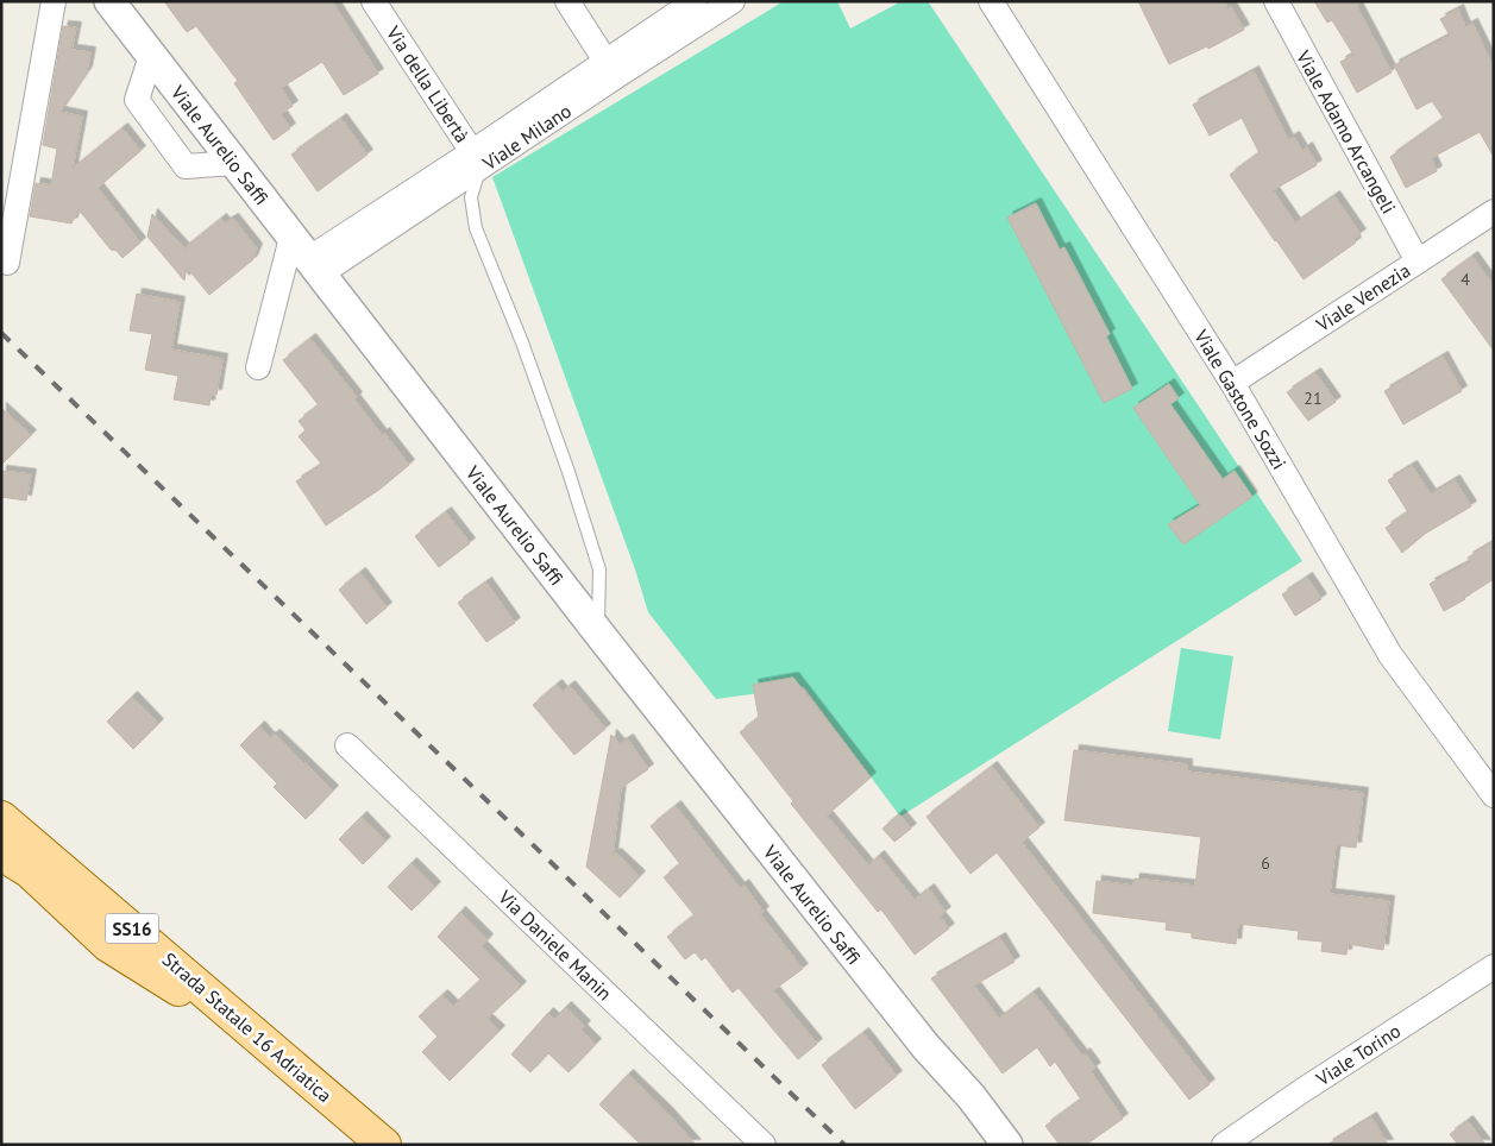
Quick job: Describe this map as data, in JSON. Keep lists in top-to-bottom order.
{
  "streets": {
    "main road": ["SS16", "Strada Statale 16 Adriatica"],
    "street": [
      "Via della Libertà",
      "Viale Adamo Arcangeli",
      "Viale Milano",
      "Viale Aurelio Saffi",
      "Viale Venezia",
      "Viale Gastone Sozzi",
      "Via Daniele Manin",
      "Viale Torino"
    ]
  },
  "crossings": [
    ["Via della Libertà", "Viale Milano"],
    ["Viale Adamo Arcangeli", "Viale Venezia"],
    ["Viale Milano", "Viale Aurelio Saffi"],
    ["Viale Venezia", "Viale Gastone Sozzi"]
  ],
  "house_numbers": ["4", "21", "6"]
}
